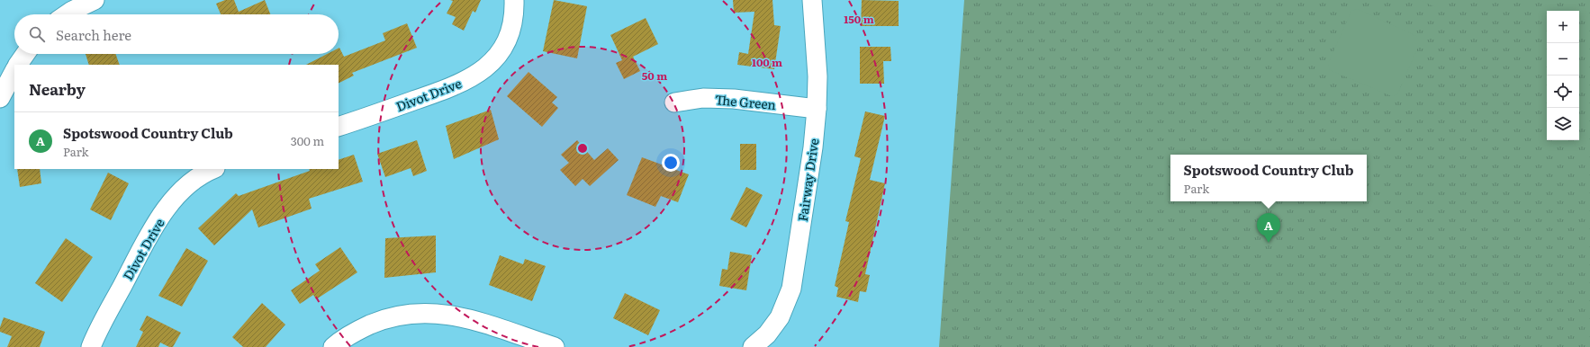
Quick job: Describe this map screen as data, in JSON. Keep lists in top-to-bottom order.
{
  "streets": {
    "street": ["Divot Drive", "The Green", "Fairway Drive"]
  },
  "crossings": [
    ["The Green", "Fairway Drive"]
  ],
  "page": {
    "map_buttons": ["+", "−"],
    "search": "Search here",
    "heading": "Nearby",
    "list": [
      {
        "mark": "A",
        "name": "Spotswood Country Club",
        "note": "Park",
        "value": "300 m"
      }
    ],
    "popup": ["Spotswood Country Club", "Park"],
    "pins": "A"
  },
  "rings": ["150 m", "100 m", "50 m"]
}
